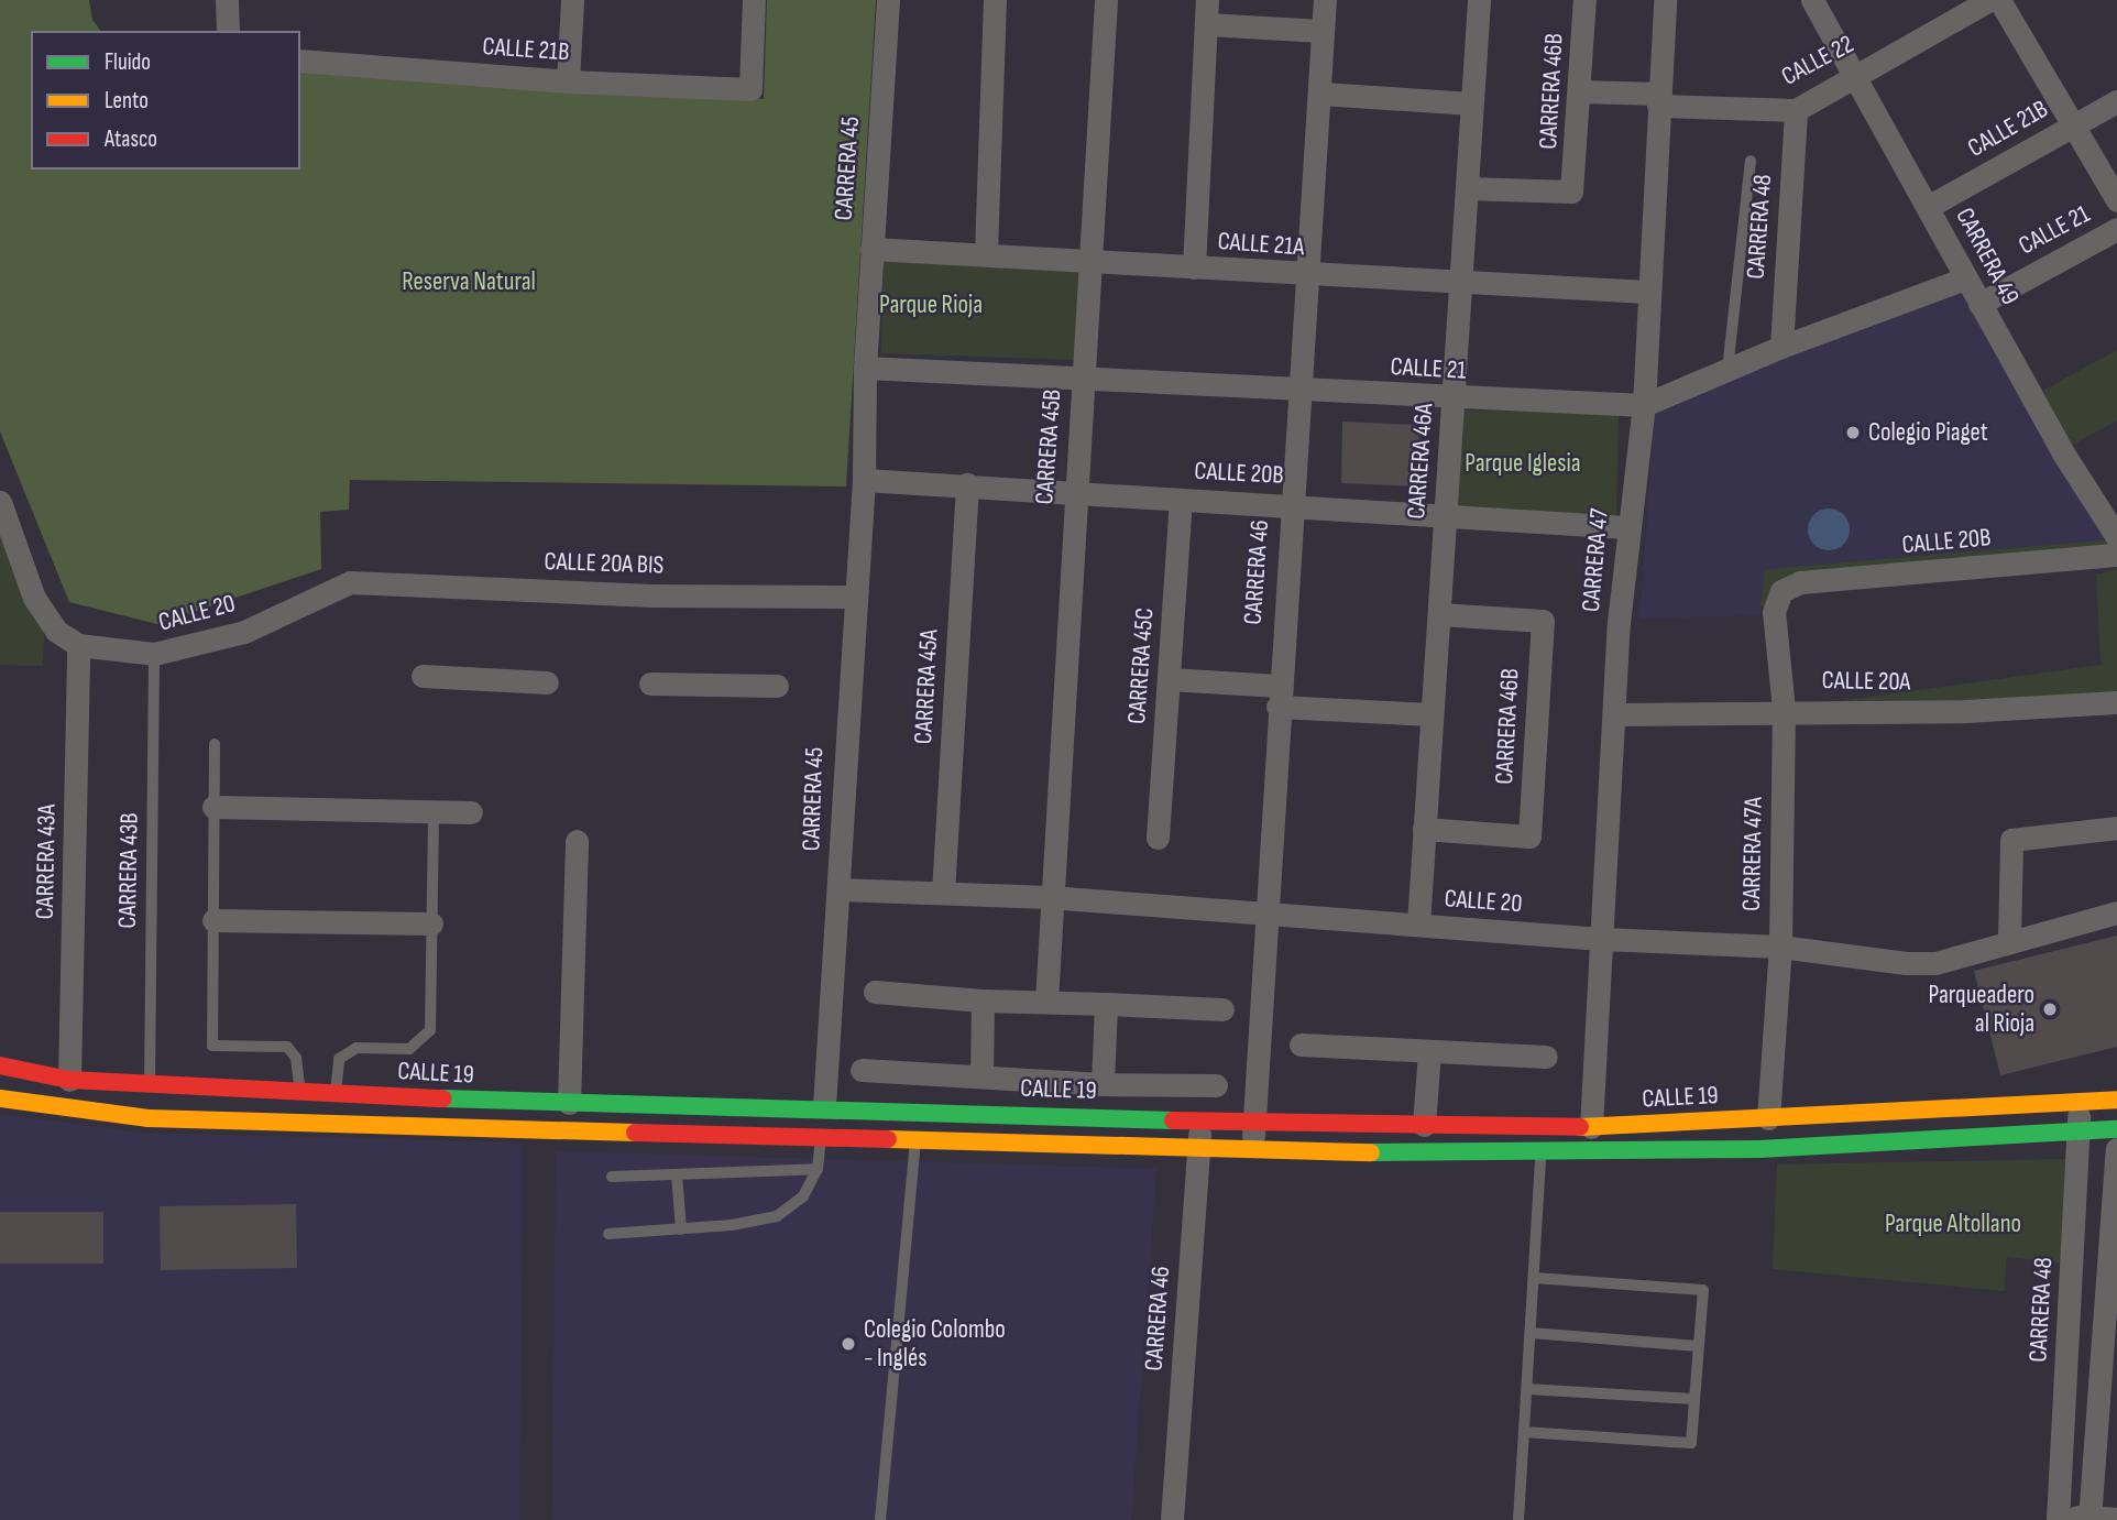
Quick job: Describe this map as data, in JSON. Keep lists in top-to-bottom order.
{
  "streets": {
    "main road": ["CALLE 19"],
    "street": [
      "CALLE 21B",
      "CALLE 22",
      "CARRERA 46B",
      "CARRERA 45",
      "CARRERA 48",
      "CALLE 21",
      "CALLE 21A",
      "CARRERA 49",
      "CARRERA 45B",
      "CARRERA 46A",
      "CALLE 20B",
      "CARRERA 47",
      "CALLE 20A BIS",
      "CARRERA 46",
      "CALLE 20",
      "CARRERA 45C",
      "CALLE 20A",
      "CARRERA 45A",
      "CARRERA 47A",
      "CARRERA 43A"
    ],
    "lane": ["CARRERA 43B"]
  },
  "crossings": [
    ["CALLE 21B", "CARRERA 49"],
    ["CALLE 22", "CARRERA 46B"],
    ["CALLE 22", "CARRERA 48"],
    ["CALLE 22", "CARRERA 49"],
    ["CALLE 22", "CARRERA 47"],
    ["CARRERA 46B", "CARRERA 46A"],
    ["CARRERA 45", "CALLE 21"],
    ["CARRERA 45", "CALLE 21A"],
    ["CARRERA 45", "CALLE 20B"],
    ["CARRERA 45", "CALLE 20A BIS"],
    ["CARRERA 45", "CALLE 20"],
    ["CARRERA 45", "CALLE 19"],
    ["CARRERA 48", "CALLE 21"],
    ["CARRERA 48", "CALLE 19"],
    ["CALLE 21", "CARRERA 49"],
    ["CALLE 21", "CARRERA 45B"],
    ["CALLE 21", "CARRERA 46A"],
    ["CALLE 21", "CARRERA 47"],
    ["CALLE 21", "CARRERA 46"],
    ["CALLE 21A", "CARRERA 45B"],
    ["CALLE 21A", "CARRERA 46A"],
    ["CALLE 21A", "CARRERA 47"],
    ["CALLE 21A", "CARRERA 46"],
    ["CARRERA 45B", "CALLE 20B"],
    ["CARRERA 45B", "CALLE 20"],
    ["CARRERA 46A", "CALLE 20B"],
    ["CARRERA 46A", "CALLE 20"],
    ["CALLE 20B", "CARRERA 47"],
    ["CALLE 20B", "CARRERA 46"],
    ["CALLE 20B", "CARRERA 45C"],
    ["CALLE 20B", "CARRERA 45A"],
    ["CALLE 20B", "CARRERA 47A"],
    ["CARRERA 47", "CALLE 20"],
    ["CARRERA 47", "CALLE 20A"],
    ["CARRERA 47", "CALLE 19"],
    ["CALLE 20A BIS", "CALLE 20"],
    ["CARRERA 46", "CALLE 20"],
    ["CARRERA 46", "CALLE 19"],
    ["CALLE 20", "CARRERA 45A"],
    ["CALLE 20", "CARRERA 47A"],
    ["CALLE 20", "CARRERA 43A"],
    ["CALLE 20", "CARRERA 43B"],
    ["CALLE 20A", "CARRERA 47A"],
    ["CARRERA 47A", "CALLE 19"],
    ["CARRERA 43A", "CALLE 19"],
    ["CARRERA 43B", "CALLE 19"]
  ],
  "parks": [
    "Reserva Natural",
    "Parque Rioja",
    "Parque Iglesia",
    "Parque Altollano"
  ],
  "places": ["Colegio Piaget", "Parqueadero al Rioja", "Colegio Colombo - Inglés"],
  "legend": ["Fluido", "Lento", "Atasco"]
}
